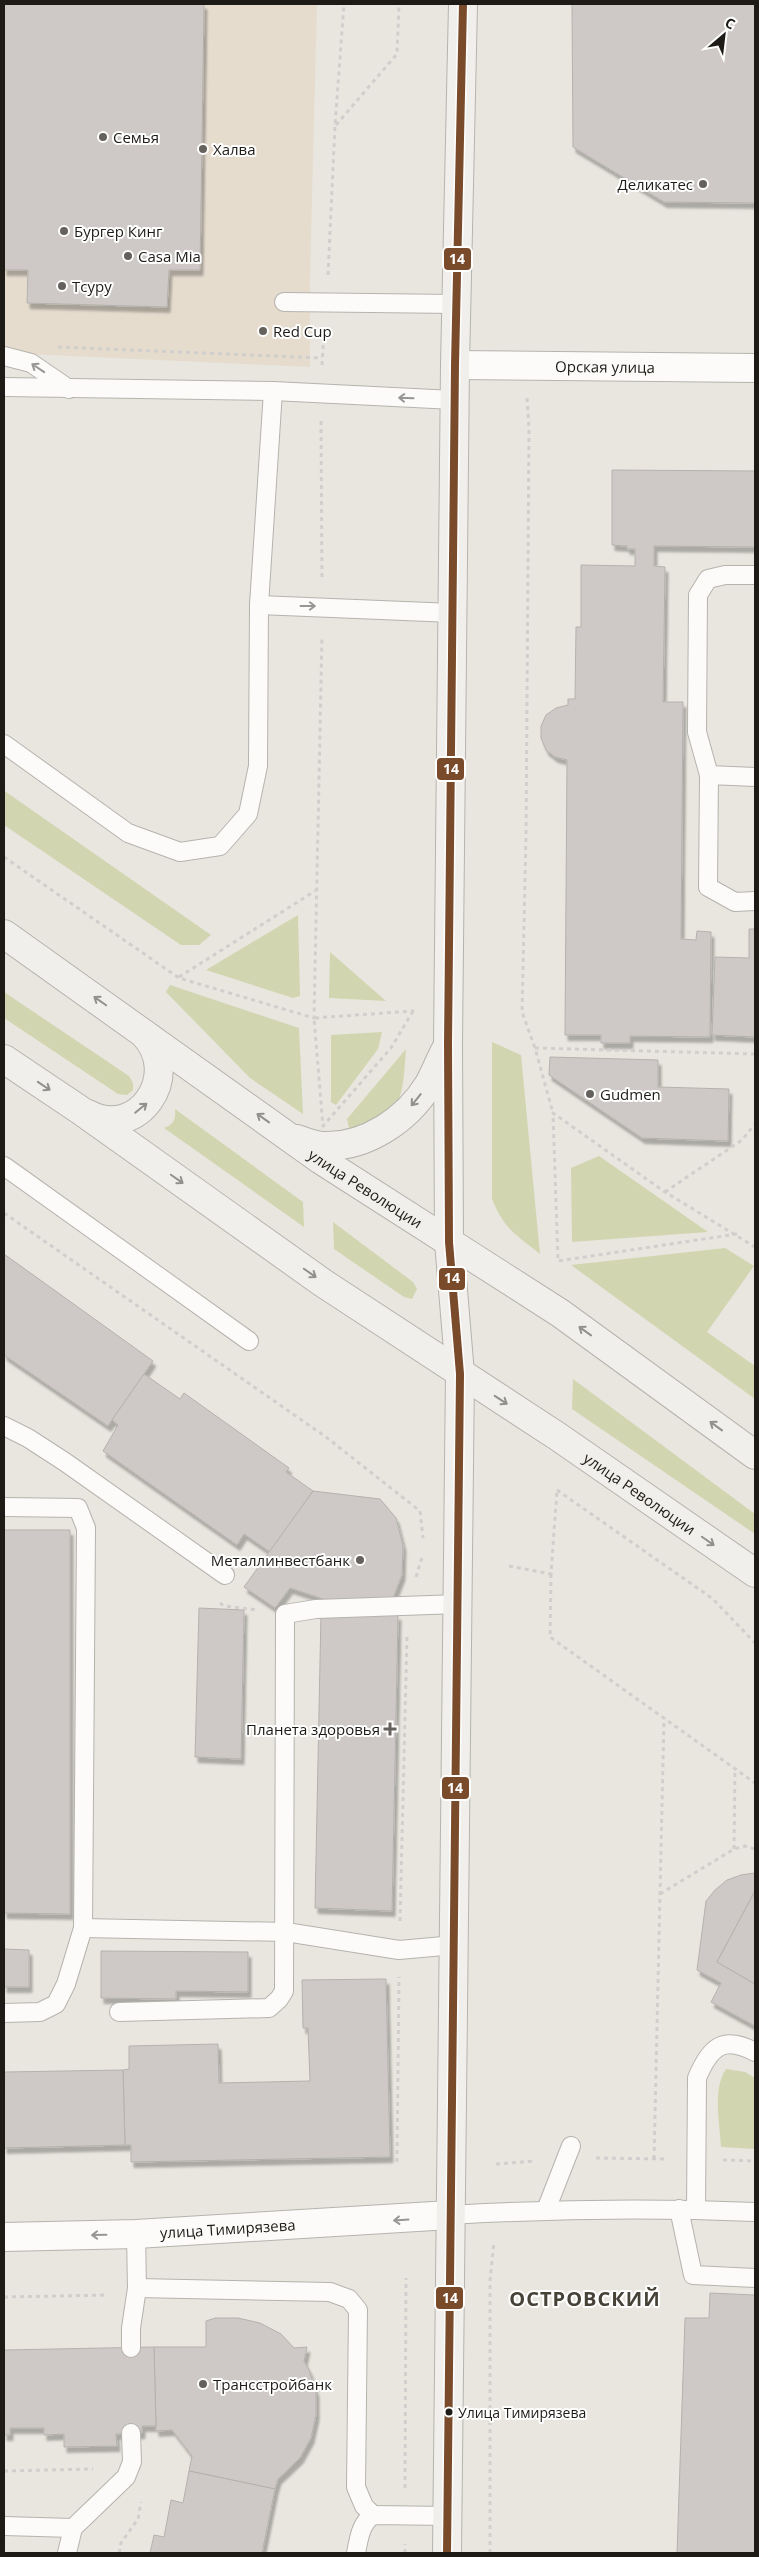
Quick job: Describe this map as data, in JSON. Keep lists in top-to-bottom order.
{
  "streets": {
    "main road": ["улица Революции"],
    "street": ["Орская улица", "улица Тимирязева"]
  },
  "one_way": ["улица Тимирязева"],
  "districts": ["ОСТРОВСКИЙ"],
  "places": {
    "other": [
      "Семья",
      "Халва",
      "Деликатес",
      "Бургер Кинг",
      "Casa Mia",
      "Тсуру",
      "Red Cup",
      "Gudmen",
      "Металлинвестбанк",
      "Трансстройбанк",
      "Улица Тимирязева"
    ],
    "health": ["Планета здоровья"]
  },
  "lines": ["transit line 14"],
  "north": "top right"
}
